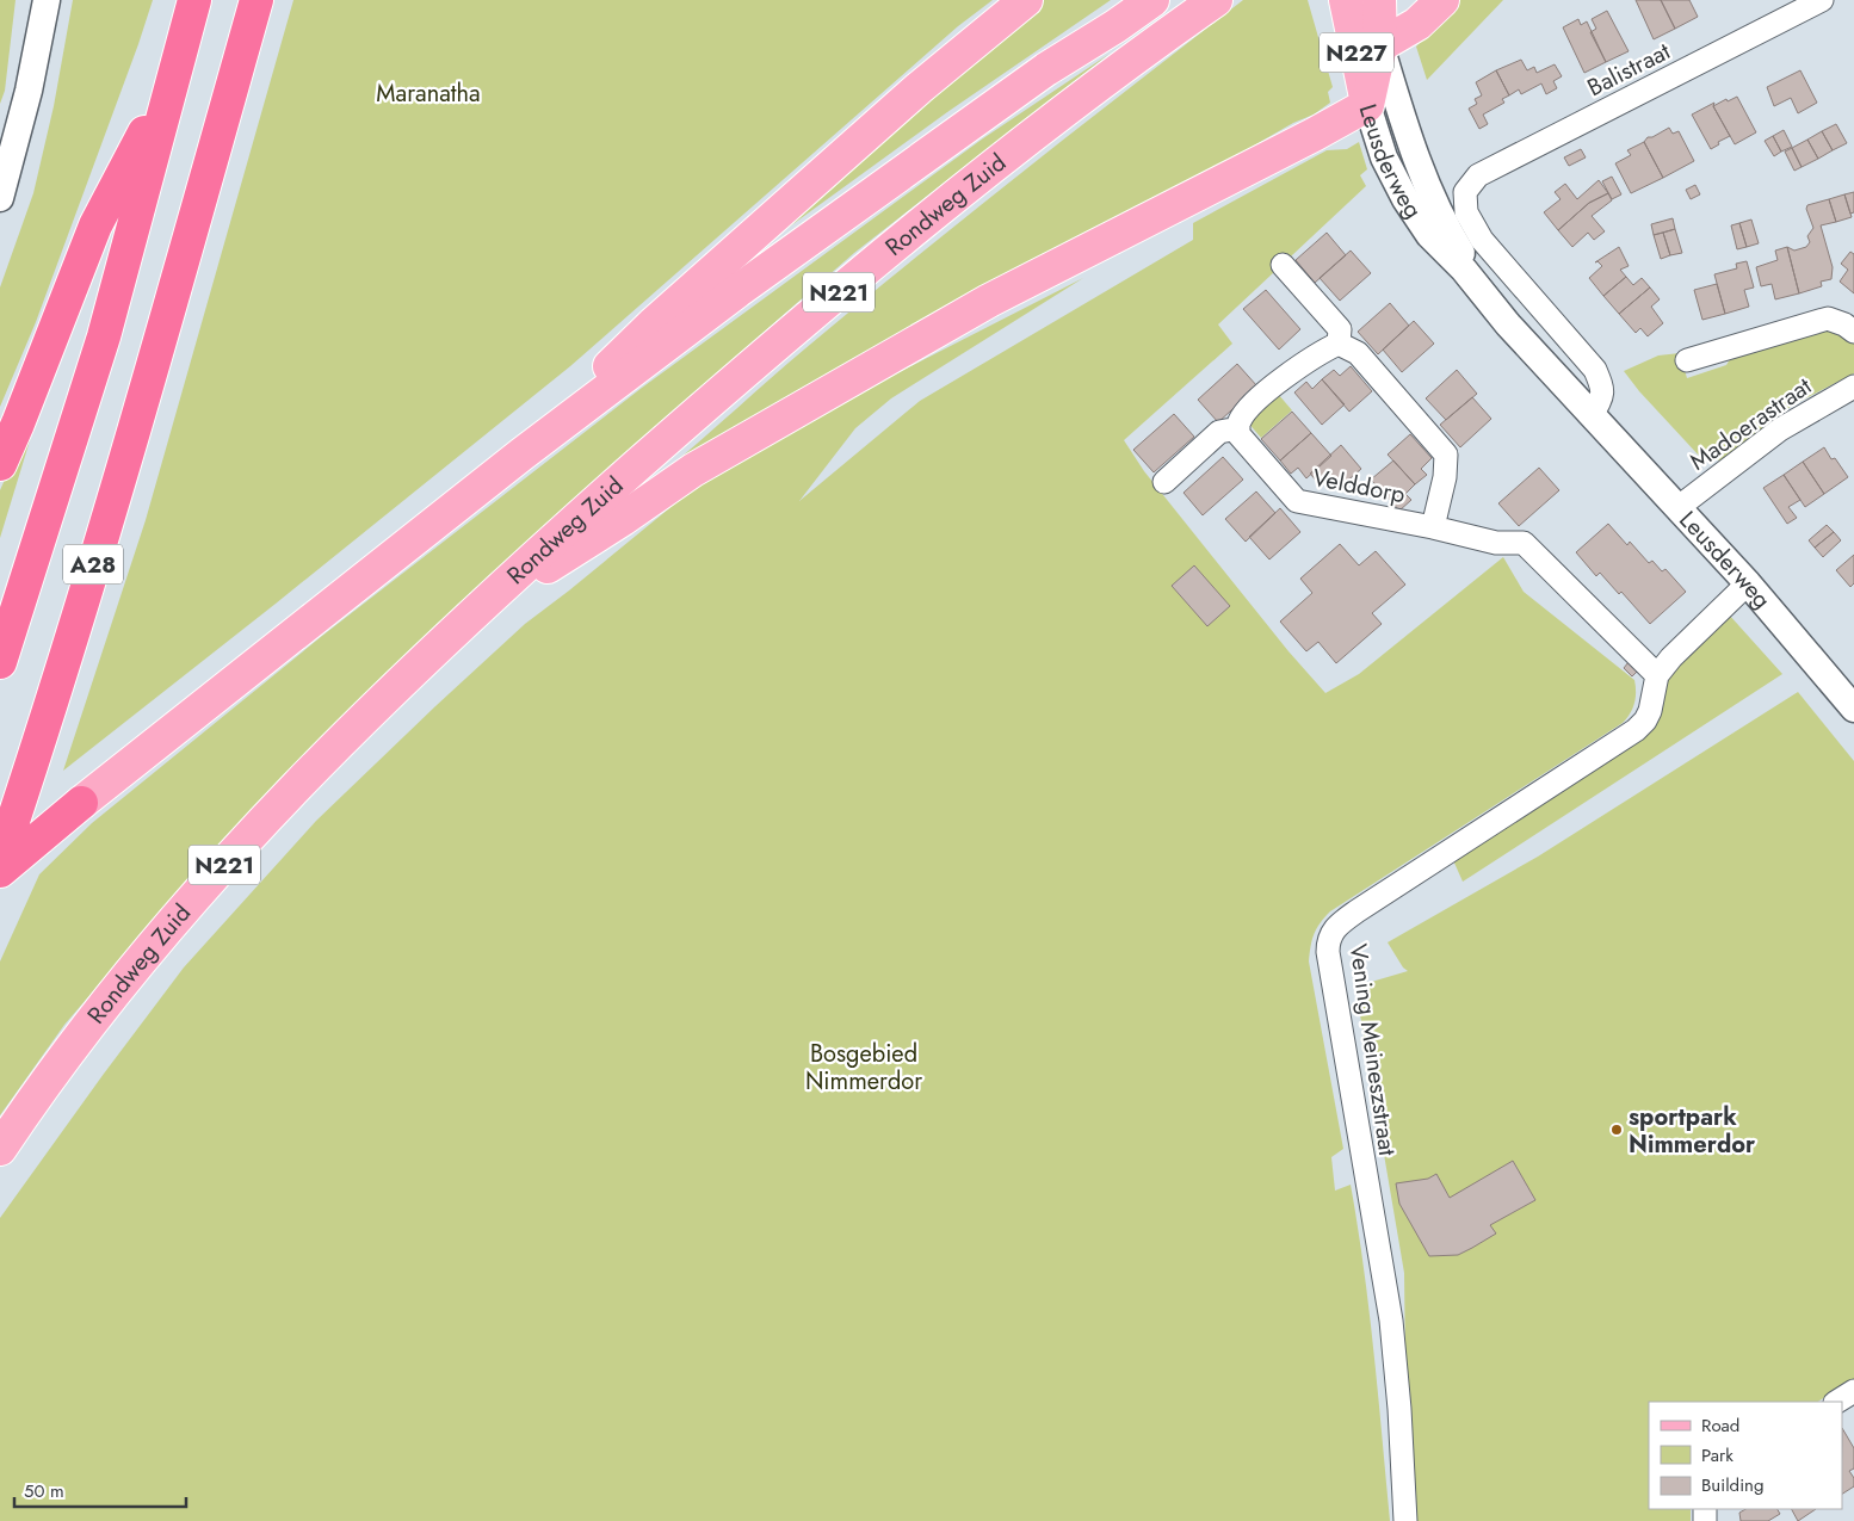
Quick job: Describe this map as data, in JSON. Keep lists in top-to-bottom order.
{
  "streets": {
    "highway": ["A28"],
    "main road": [
      "N227",
      "Leusderweg",
      "Rondweg Zuid",
      "N221"
    ],
    "street": [
      "Balistraat",
      "Madoerastraat",
      "Velddorp",
      "Vening Meineszstraat"
    ]
  },
  "crossings": [
    ["Balistraat", "Leusderweg"],
    ["Leusderweg", "N221"],
    ["Leusderweg", "Madoerastraat"],
    ["Rondweg Zuid", "N221"],
    ["Velddorp", "Vening Meineszstraat"]
  ],
  "parks": ["Maranatha", "Bosgebied Nimmerdor"],
  "places": ["sportpark Nimmerdor"],
  "legend": ["Road", "Park", "Building"],
  "scale_bar": "50 m"
}
